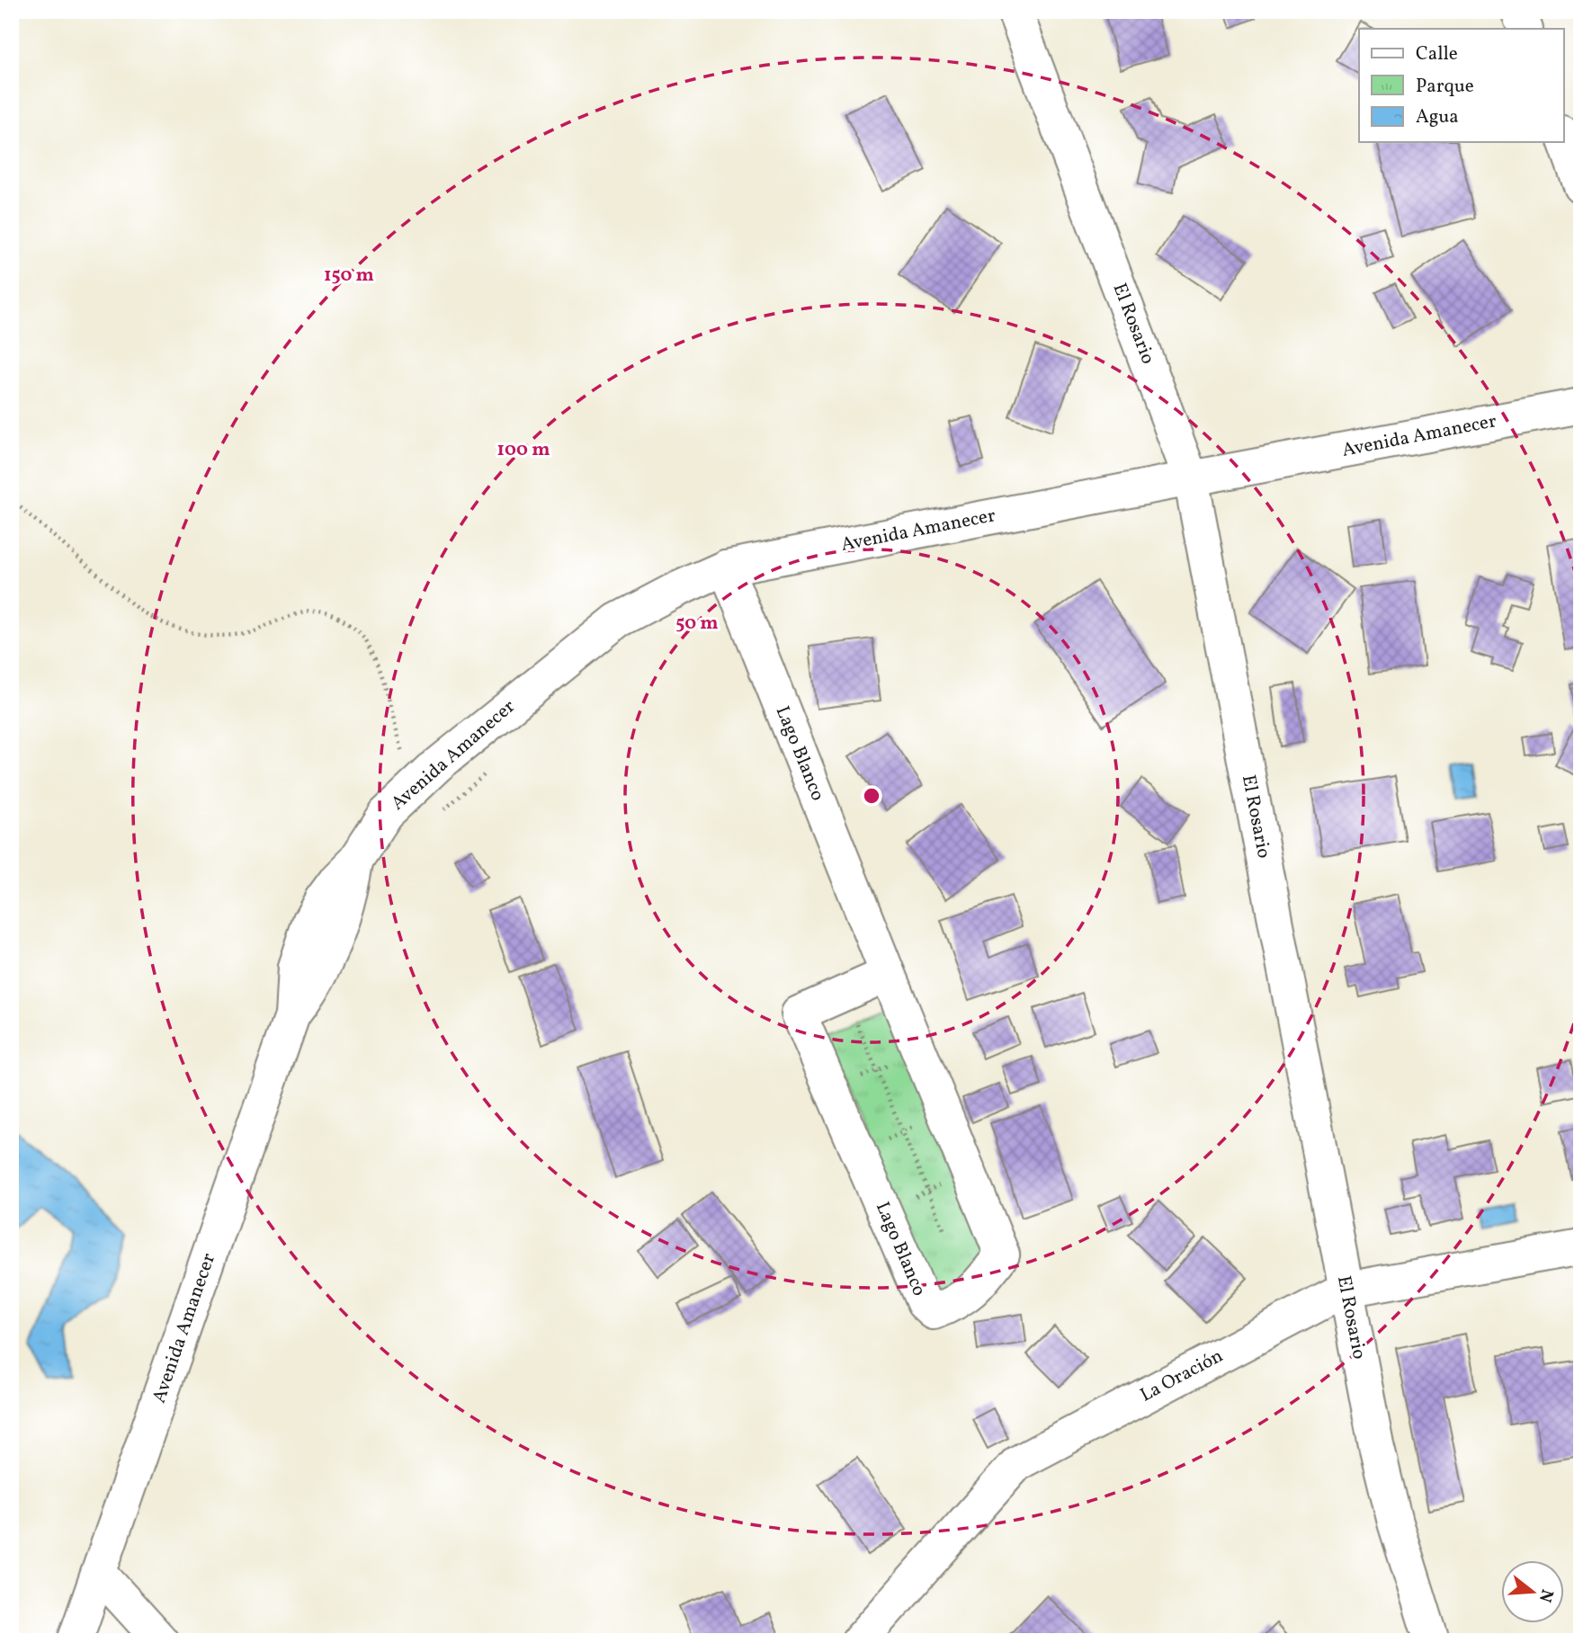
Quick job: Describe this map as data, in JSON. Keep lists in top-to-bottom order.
{
  "streets": {
    "street": [
      "El Rosario",
      "Avenida Amanecer",
      "Lago Blanco",
      "La Oración"
    ]
  },
  "crossings": [
    ["El Rosario", "Avenida Amanecer"],
    ["El Rosario", "La Oración"],
    ["Avenida Amanecer", "Lago Blanco"]
  ],
  "legend": ["Calle", "Parque", "Agua"],
  "north": "right",
  "rings": ["150 m", "100 m", "50 m"]
}
